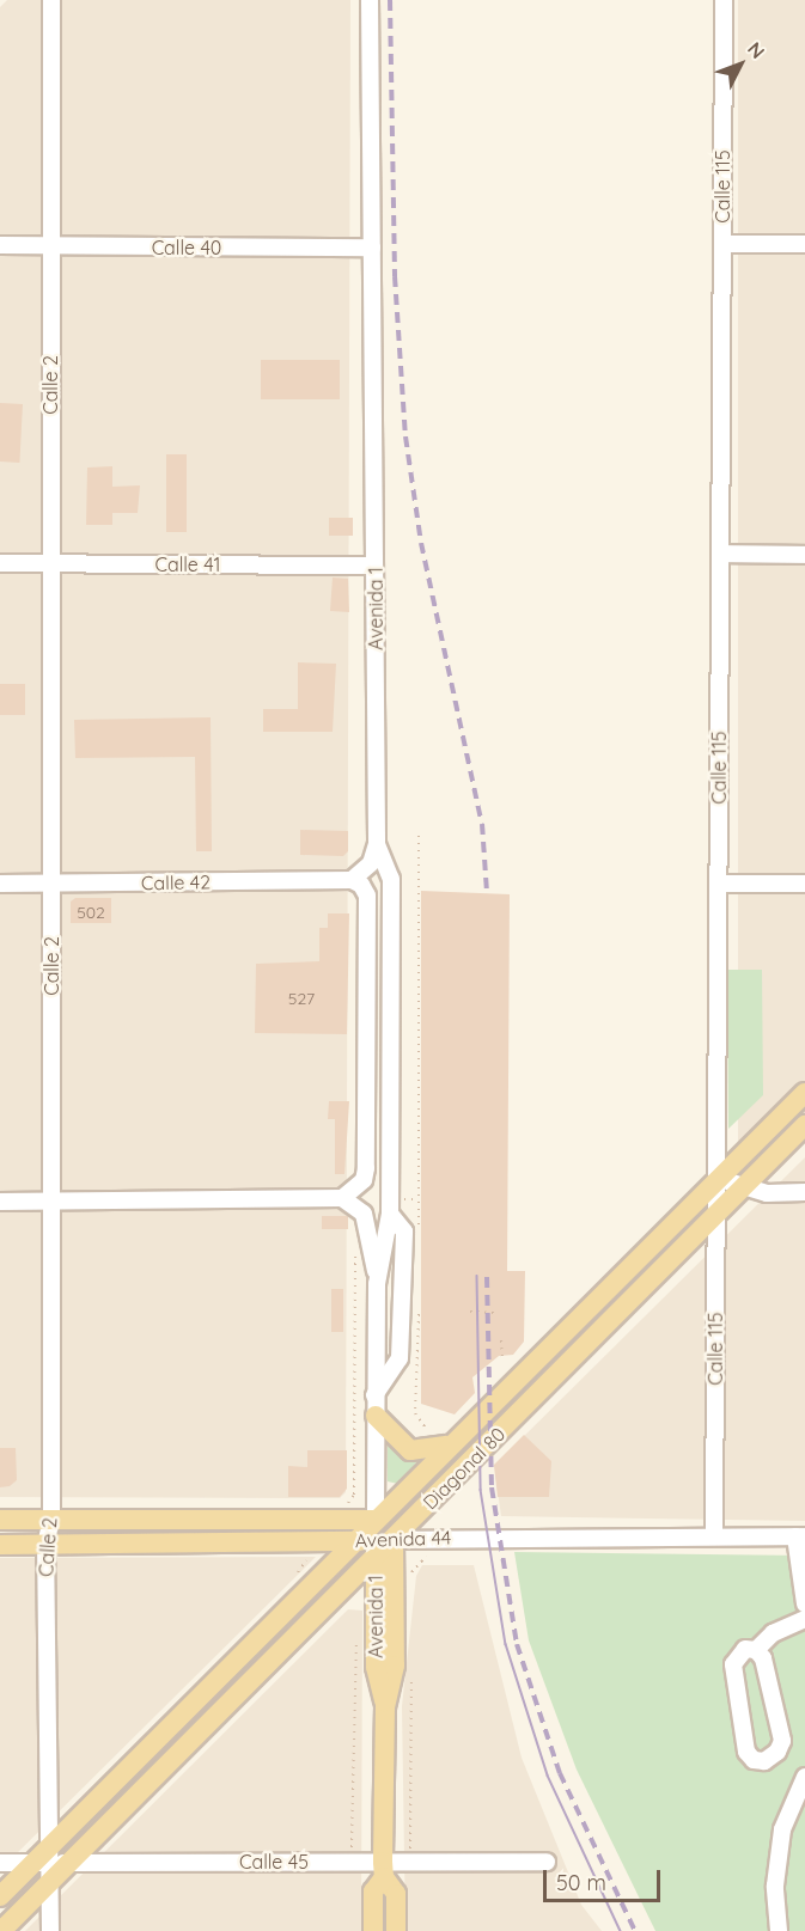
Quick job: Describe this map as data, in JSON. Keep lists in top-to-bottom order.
{
  "streets": {
    "main road": ["Avenida 1", "Diagonal 80", "Avenida 44"],
    "street": [
      "Calle 115",
      "Calle 40",
      "Calle 2",
      "Calle 41",
      "Calle 42",
      "Calle 45"
    ]
  },
  "crossings": [
    ["Calle 115", "Diagonal 80"],
    ["Calle 115", "Avenida 44"],
    ["Calle 40", "Calle 2"],
    ["Calle 40", "Avenida 1"],
    ["Calle 2", "Calle 41"],
    ["Calle 2", "Calle 42"],
    ["Calle 2", "Diagonal 80"],
    ["Calle 2", "Avenida 44"],
    ["Calle 2", "Calle 45"],
    ["Calle 41", "Avenida 1"],
    ["Avenida 1", "Diagonal 80"],
    ["Avenida 1", "Avenida 44"],
    ["Avenida 1", "Calle 45"],
    ["Diagonal 80", "Avenida 44"],
    ["Diagonal 80", "Calle 45"]
  ],
  "house_numbers": ["502", "527"],
  "scale_bar": "50 m",
  "north": "top right"
}
